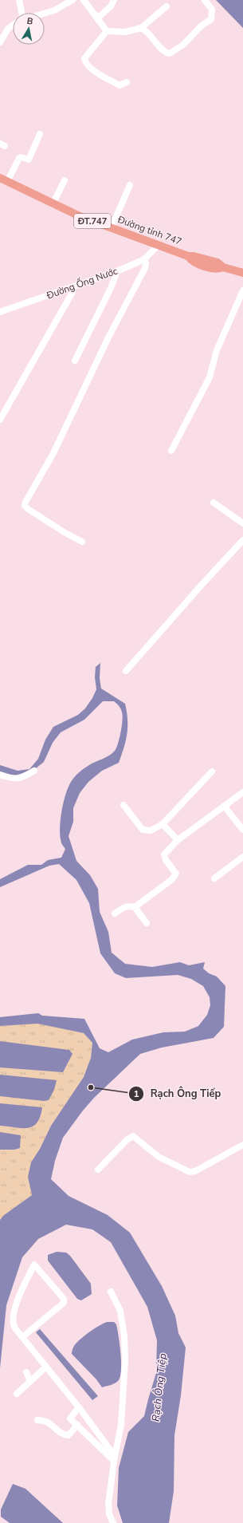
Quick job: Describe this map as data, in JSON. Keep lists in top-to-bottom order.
{
  "streets": {
    "main road": ["ĐT.747", "Đường tỉnh 747"],
    "street": ["Đường Ống Nước"]
  },
  "crossings": [
    ["Đường tỉnh 747", "Đường Ống Nước"]
  ],
  "water": ["Rạch Ông Tiệp"],
  "places": ["Rạch Ông Tiếp"],
  "north": "top"
}
